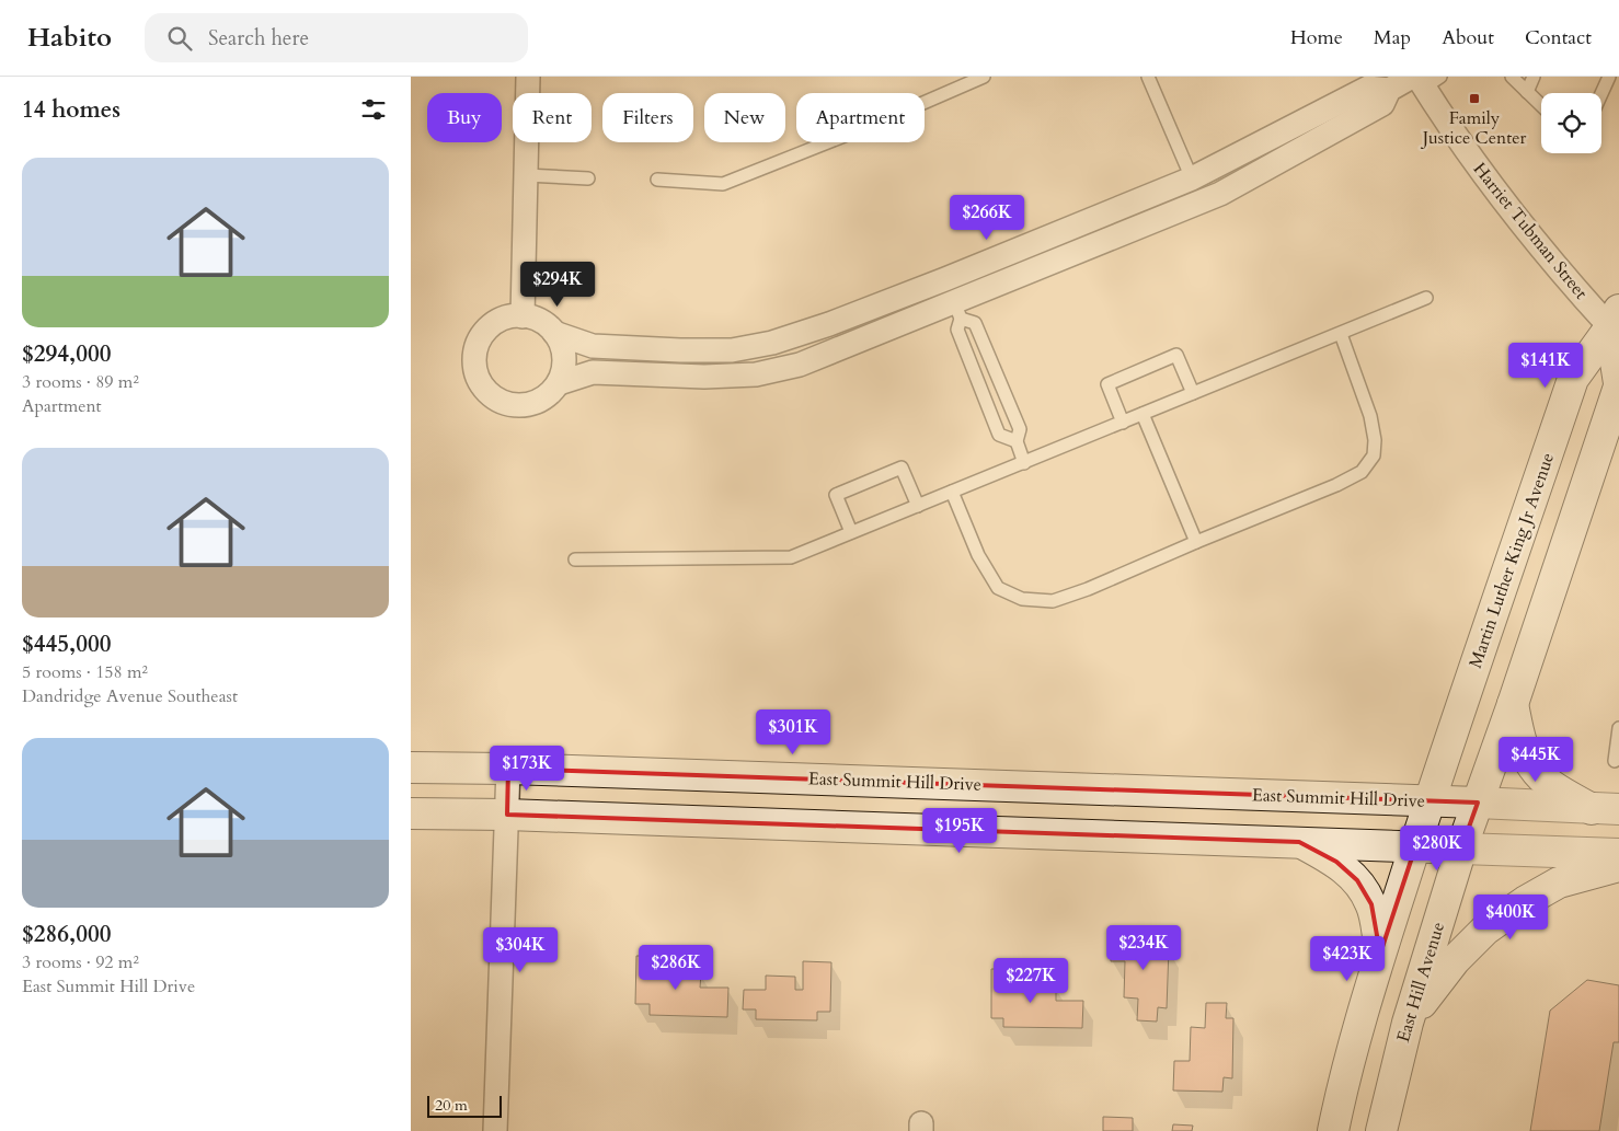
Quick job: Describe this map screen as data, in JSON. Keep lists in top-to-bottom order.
{
  "streets": {
    "main road": ["Martin Luther King Jr Avenue", "East Summit Hill Drive", "East Hill Avenue"],
    "street": ["Harriet Tubman Street"]
  },
  "crossings": [
    ["Harriet Tubman Street", "Martin Luther King Jr Avenue"],
    ["Martin Luther King Jr Avenue", "East Summit Hill Drive"],
    ["East Summit Hill Drive", "East Hill Avenue"]
  ],
  "places": {
    "transit": ["Family Justice Center"]
  },
  "scale_bar": "20 m",
  "page": {
    "header": "Habito",
    "search": "Search here",
    "nav": [
      "Home",
      "Map",
      "About",
      "Contact"
    ],
    "heading": "14 homes",
    "chip": [
      "Buy",
      "Rent",
      "Filters",
      "New",
      "Apartment"
    ],
    "list": [
      {
        "name": "$294,000",
        "note": "3 rooms · 89 m² · Apartment"
      },
      {
        "name": "$445,000",
        "note": "5 rooms · 158 m² · Dandridge Avenue Southeast"
      },
      {
        "name": "$286,000",
        "note": "3 rooms · 92 m² · East Summit Hill Drive"
      }
    ],
    "price": [
      "$266K",
      "$294K",
      "$141K",
      "$301K",
      "$445K",
      "$173K",
      "$195K",
      "$280K",
      "$400K",
      "$234K",
      "$304K",
      "$423K",
      "$286K",
      "$227K"
    ],
    "scale": "20 m"
  }
}
